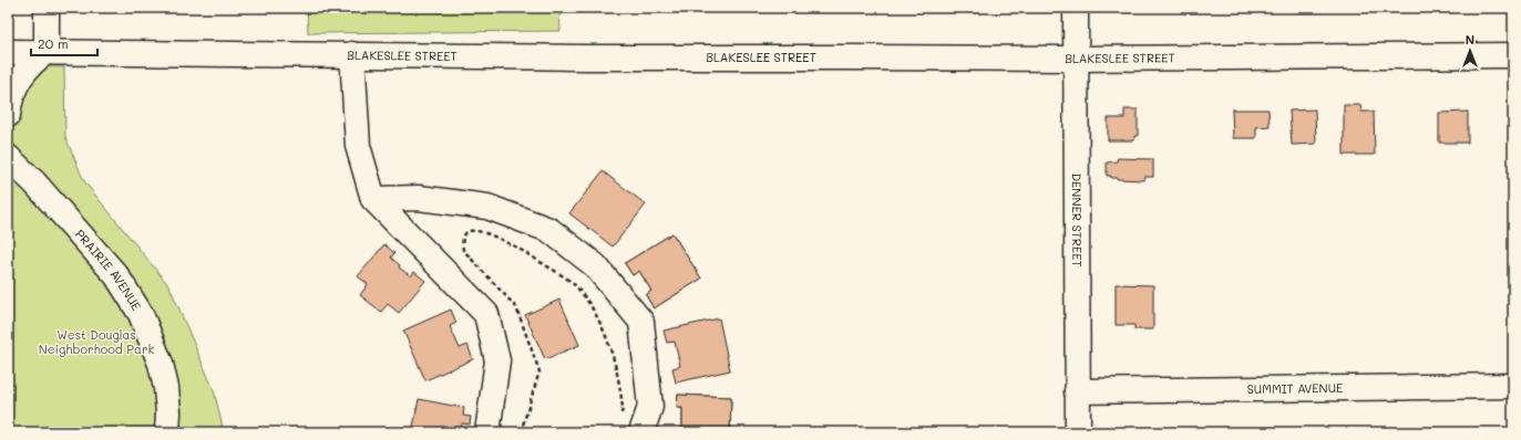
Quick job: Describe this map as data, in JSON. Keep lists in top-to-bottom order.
{
  "streets": {
    "street": [
      "BLAKESLEE STREET",
      "DENNER STREET",
      "PRAIRIE AVENUE",
      "SUMMIT AVENUE"
    ]
  },
  "crossings": [
    ["BLAKESLEE STREET", "DENNER STREET"],
    ["DENNER STREET", "SUMMIT AVENUE"]
  ],
  "parks": ["West Douglas Neighborhood Park"],
  "scale_bar": "20 m",
  "north": "top"
}
